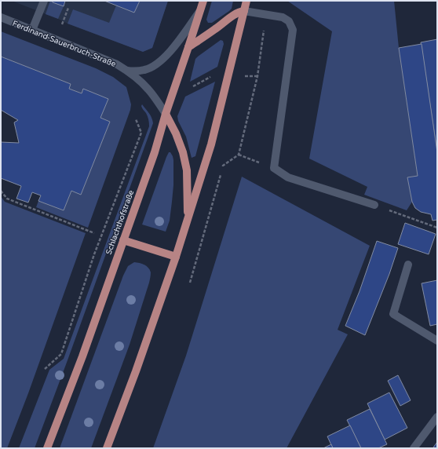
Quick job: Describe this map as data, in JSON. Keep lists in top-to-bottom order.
{
  "streets": {
    "main road": ["Schlachthofstraße"],
    "street": ["Ferdinand-Sauerbruch-Straße"]
  },
  "crossings": [
    ["Ferdinand-Sauerbruch-Straße", "Schlachthofstraße"]
  ]
}
